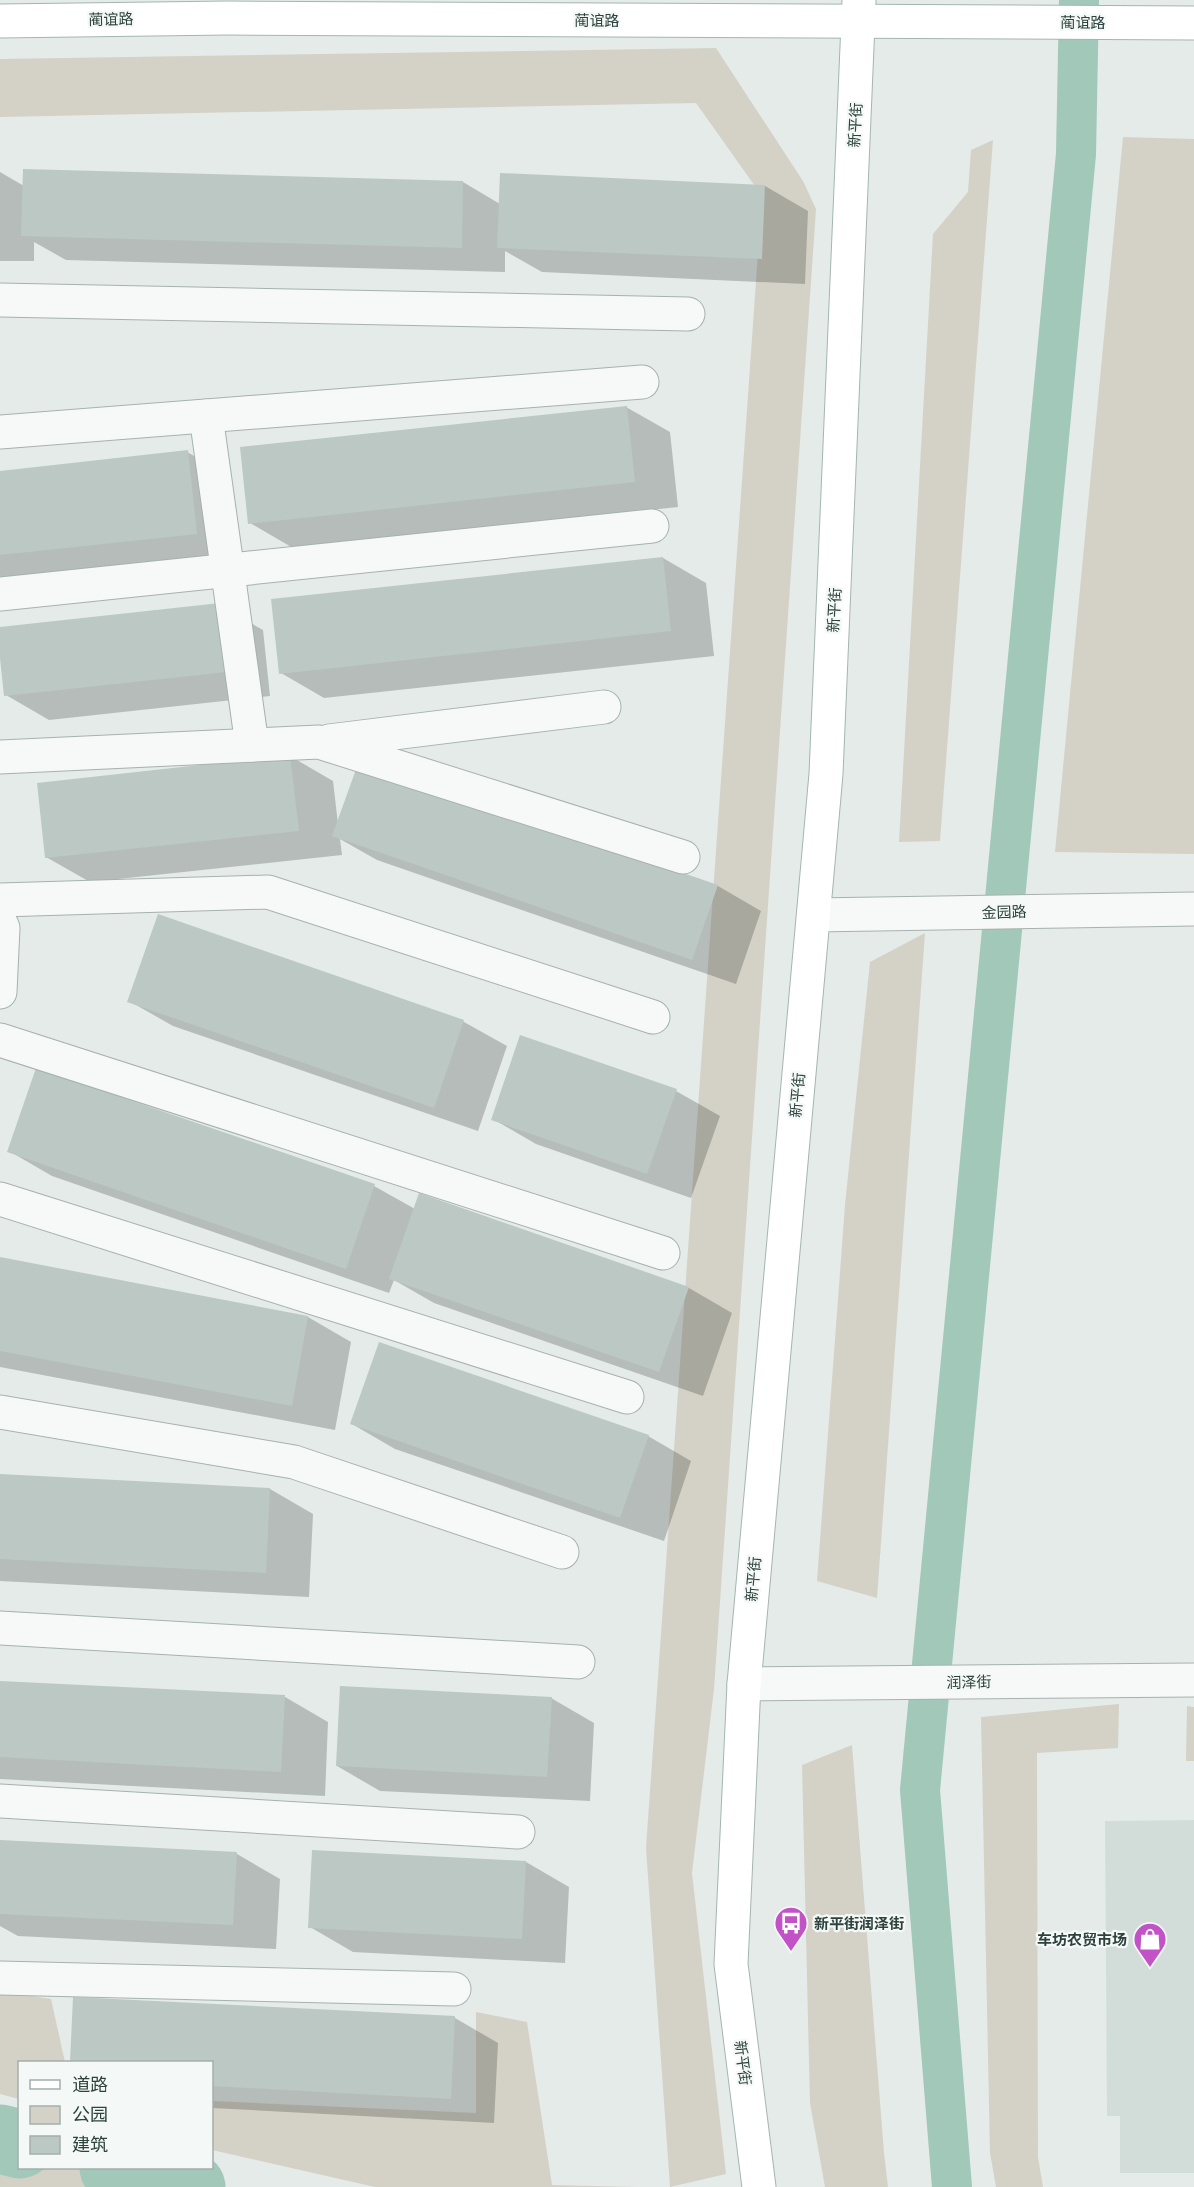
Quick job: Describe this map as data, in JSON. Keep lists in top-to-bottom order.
{
  "streets": {
    "main road": ["蔺谊路", "新平街"],
    "street": ["金园路", "润泽街"]
  },
  "crossings": [
    ["蔺谊路", "新平街"],
    ["新平街", "金园路"],
    ["新平街", "润泽街"]
  ],
  "places": {
    "bus stop": ["新平街润泽街"],
    "shop": ["车坊农贸市场"]
  },
  "legend": ["道路", "公园", "建筑"]
}
